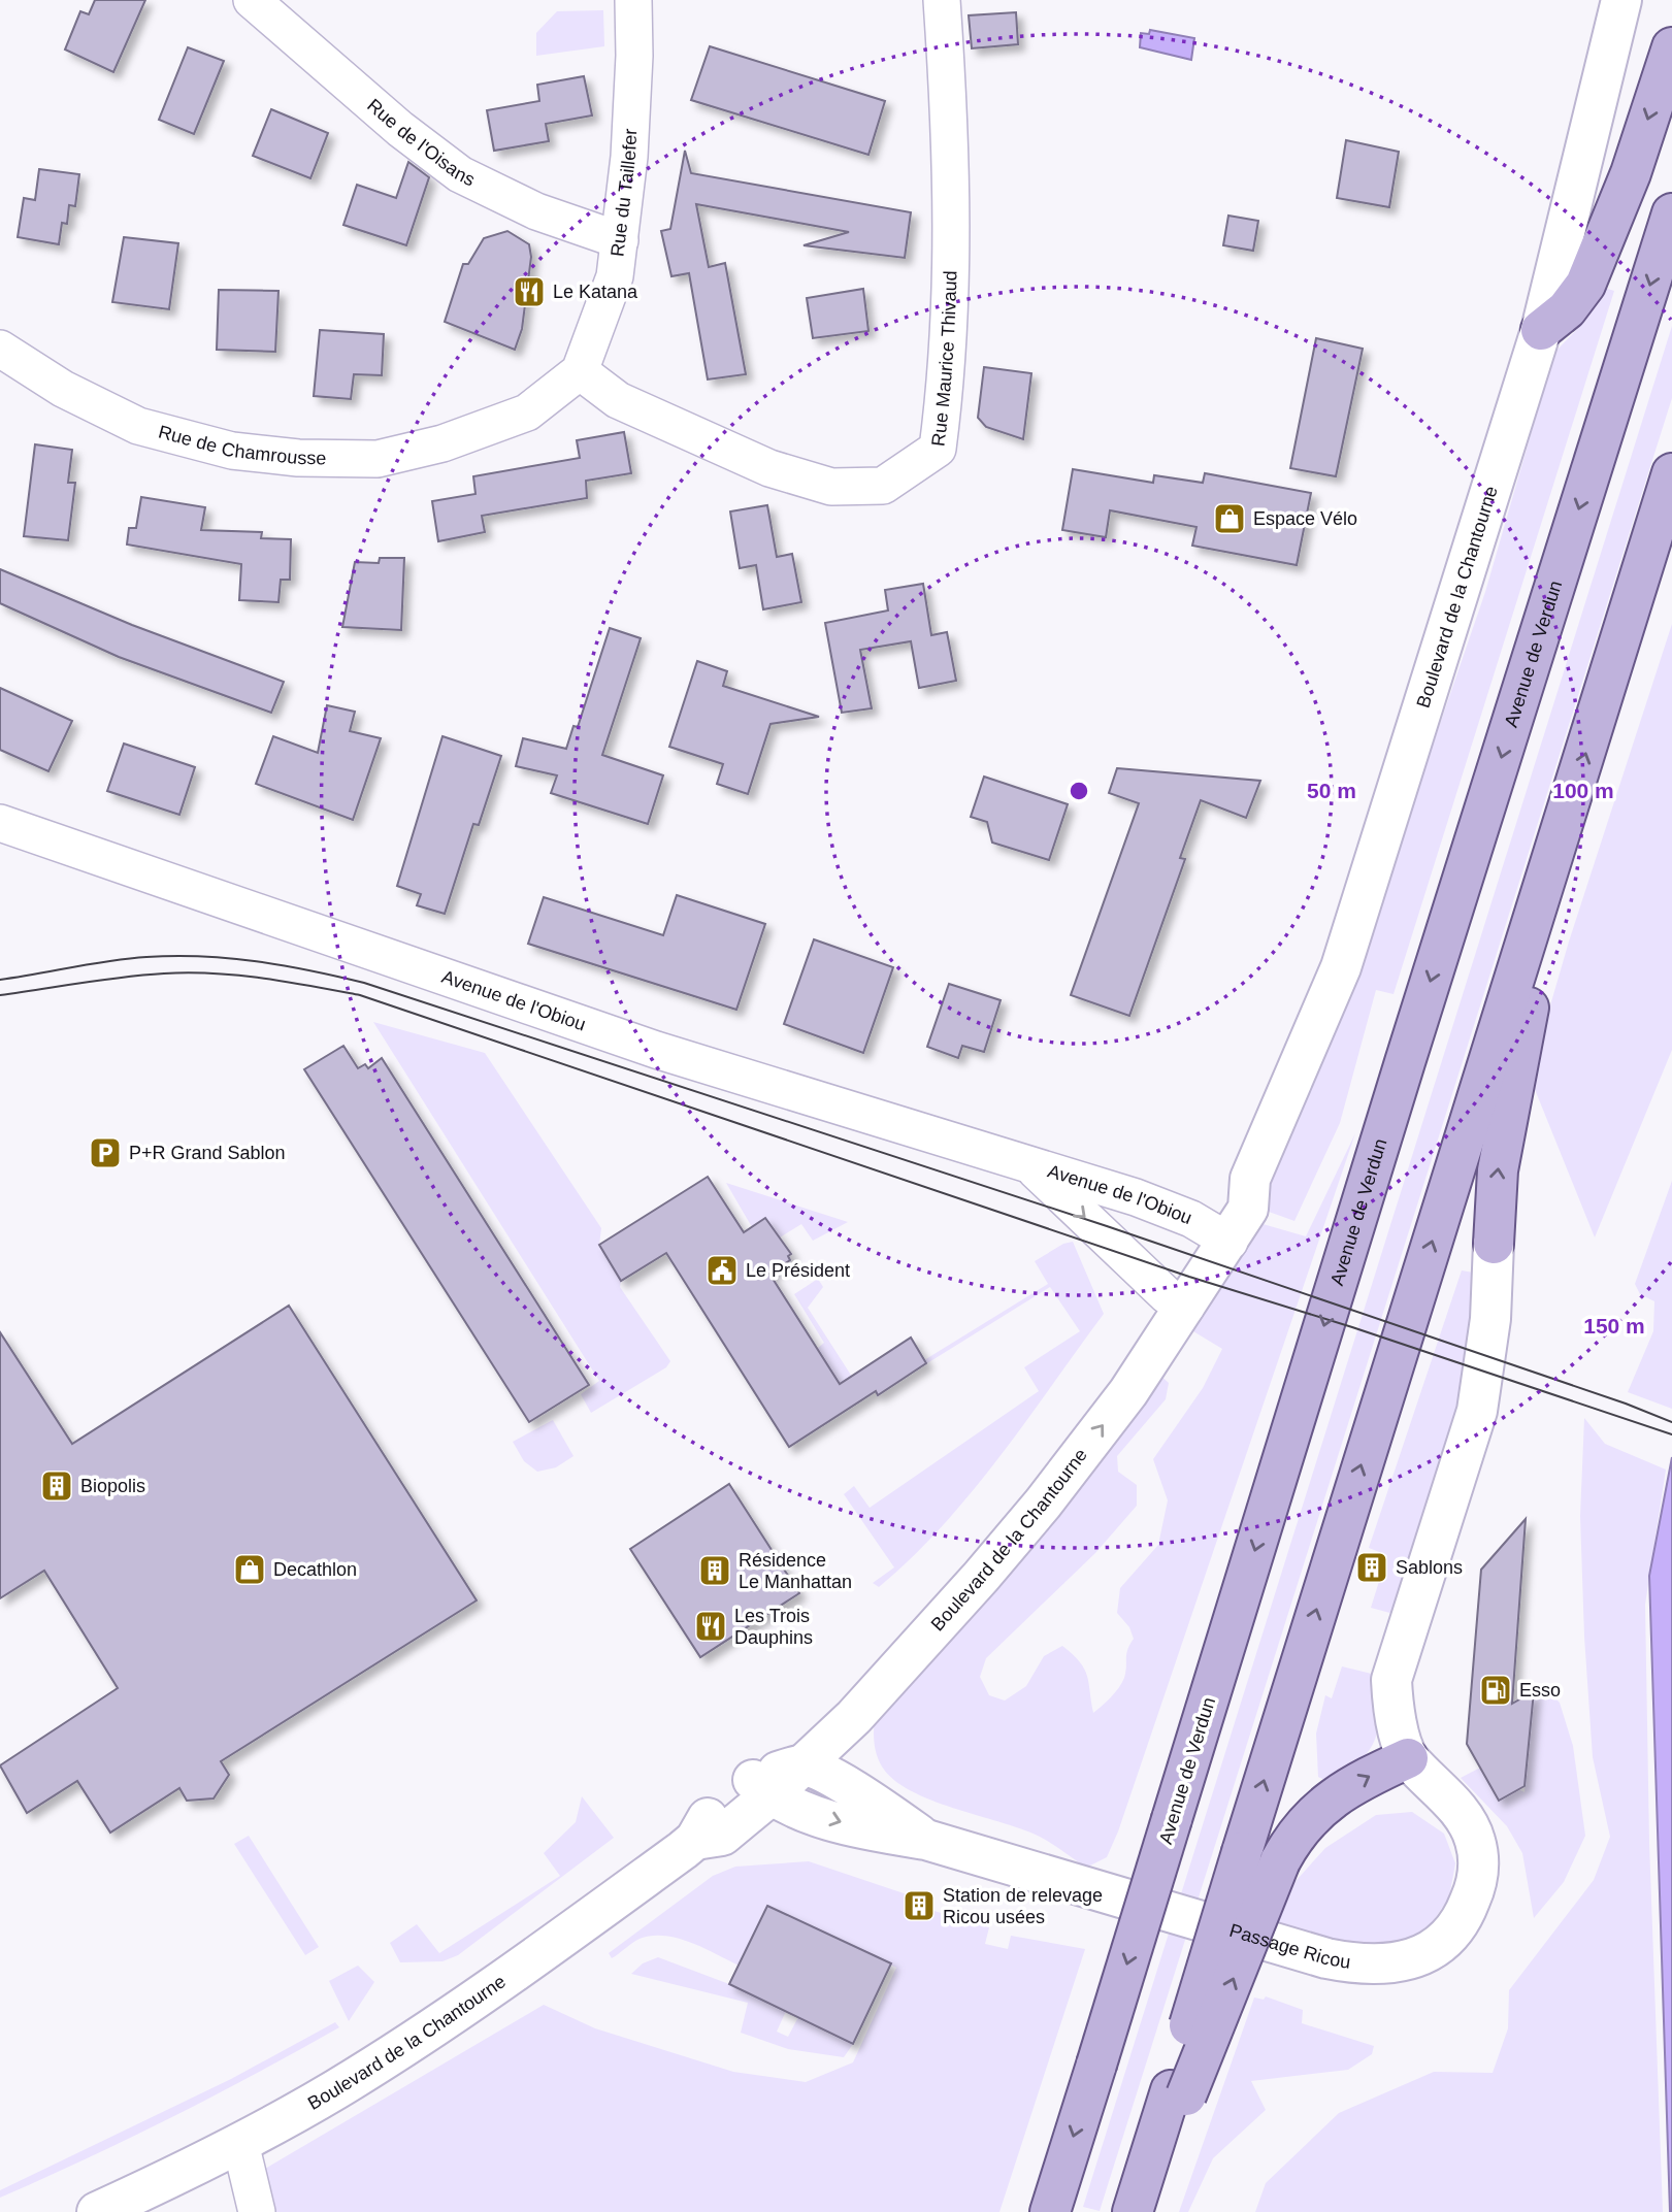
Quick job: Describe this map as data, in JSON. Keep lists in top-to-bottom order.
{
  "streets": {
    "main road": ["Avenue de Verdun"],
    "street": [
      "Rue de l'Oisans",
      "Rue du Taillefer",
      "Rue Maurice Thivaud",
      "Rue de Chamrousse",
      "Boulevard de la Chantourne",
      "Avenue de l'Obiou",
      "Passage Ricou"
    ]
  },
  "crossings": [
    ["Rue de l'Oisans", "Rue du Taillefer"],
    ["Rue du Taillefer", "Rue Maurice Thivaud"],
    ["Rue du Taillefer", "Rue de Chamrousse"],
    ["Rue Maurice Thivaud", "Rue de Chamrousse"],
    ["Boulevard de la Chantourne", "Avenue de l'Obiou"]
  ],
  "places": {
    "restaurant": ["Le Katana", "Les Trois Dauphins"],
    "shop": ["Espace Vélo", "Decathlon"],
    "parking": ["P+R Grand Sablon"],
    "public building": ["Le Président"],
    "building": [
      "Biopolis",
      "Sablons",
      "Résidence Le Manhattan",
      "Station de relevage Ricou usées"
    ],
    "fuel station": ["Esso"]
  },
  "rings": ["50 m", "100 m", "150 m"]
}
